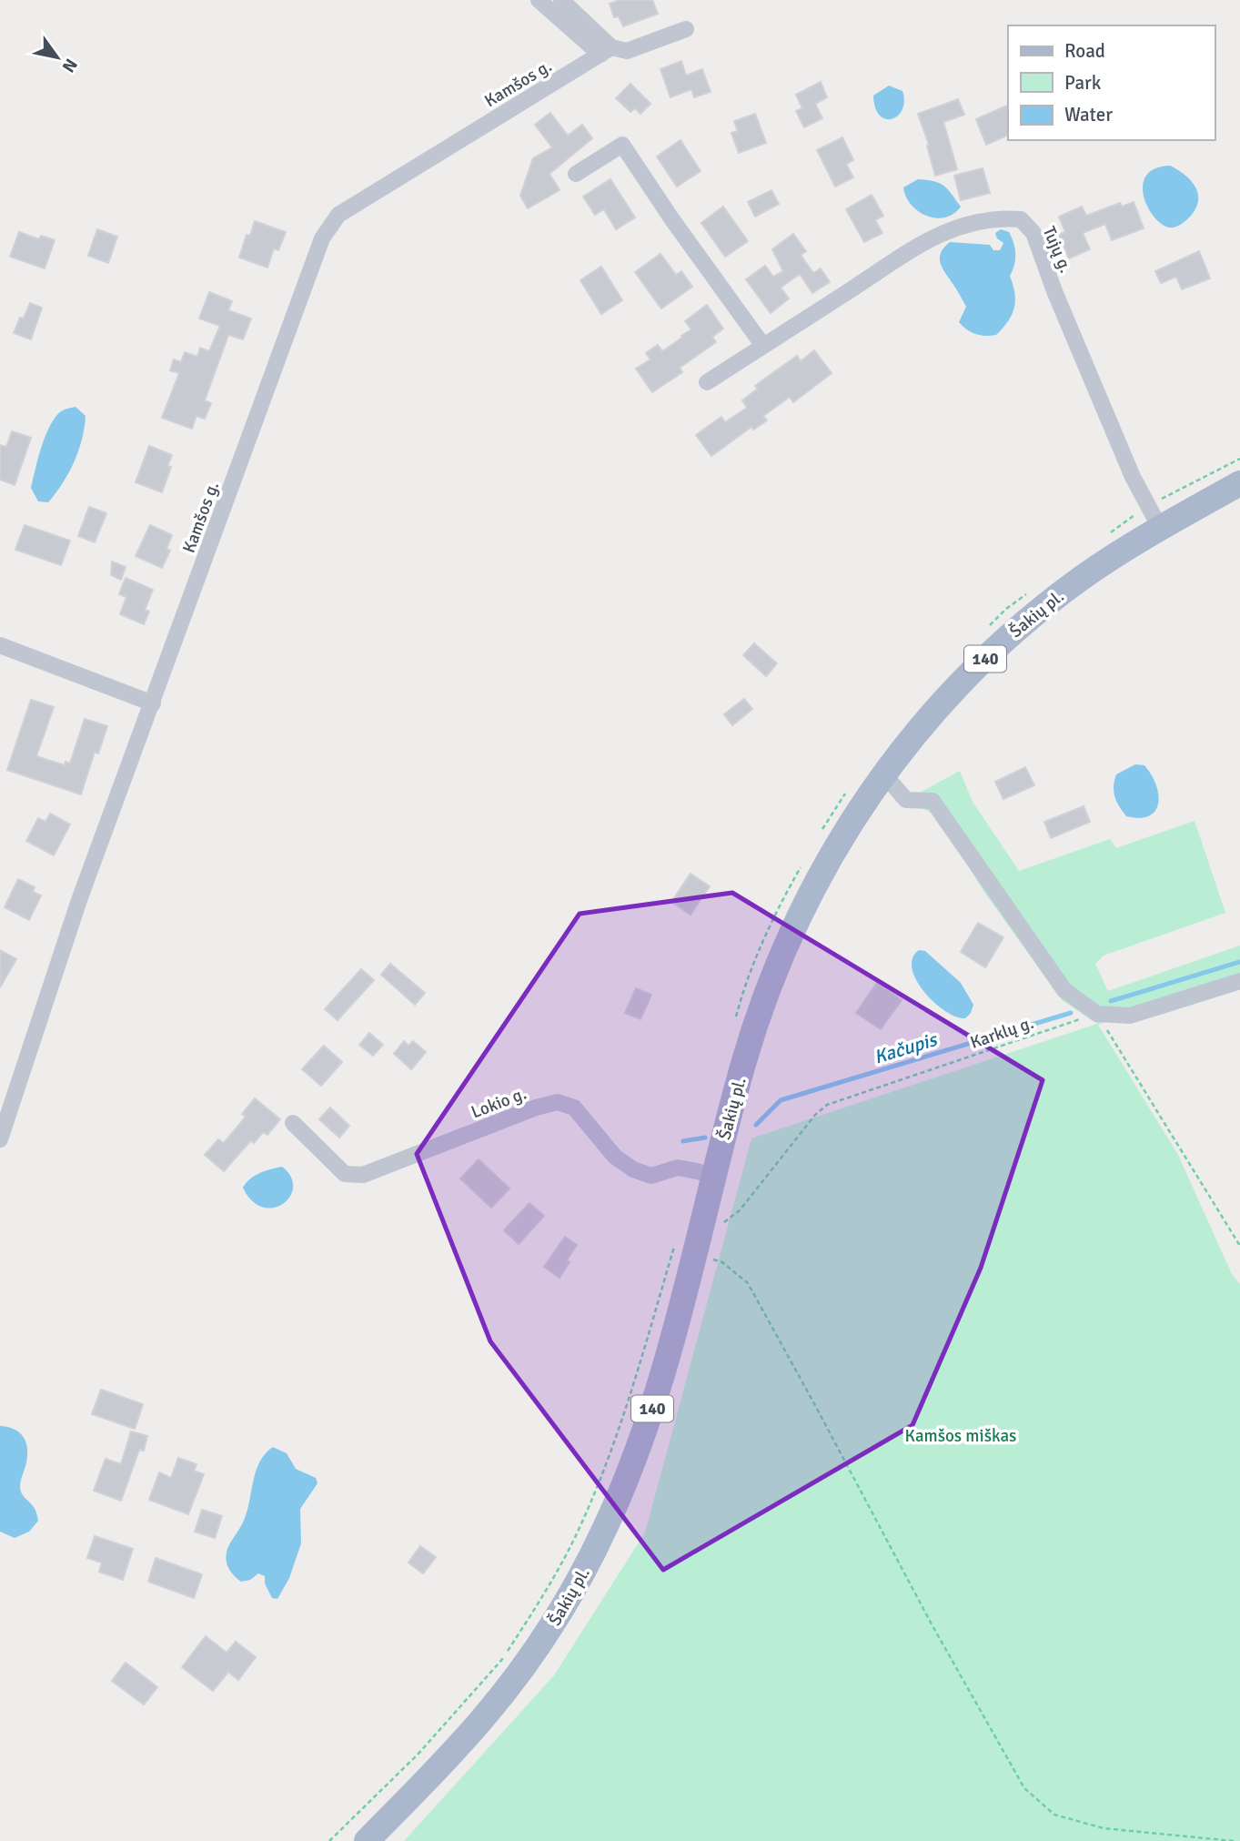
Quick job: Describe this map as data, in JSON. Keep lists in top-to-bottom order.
{
  "streets": {
    "main road": ["Šakių pl.", "140"],
    "street": ["Kamšos g.", "Tujų g.", "Lokio g."],
    "path": ["Karklų g."]
  },
  "crossings": [
    ["Tujų g.", "Šakių pl."],
    ["Šakių pl.", "Karklų g."],
    ["Šakių pl.", "Lokio g."]
  ],
  "water": ["Kačupis"],
  "parks": ["Kamšos miškas"],
  "legend": ["Road", "Park", "Water"],
  "north": "bottom right"
}
